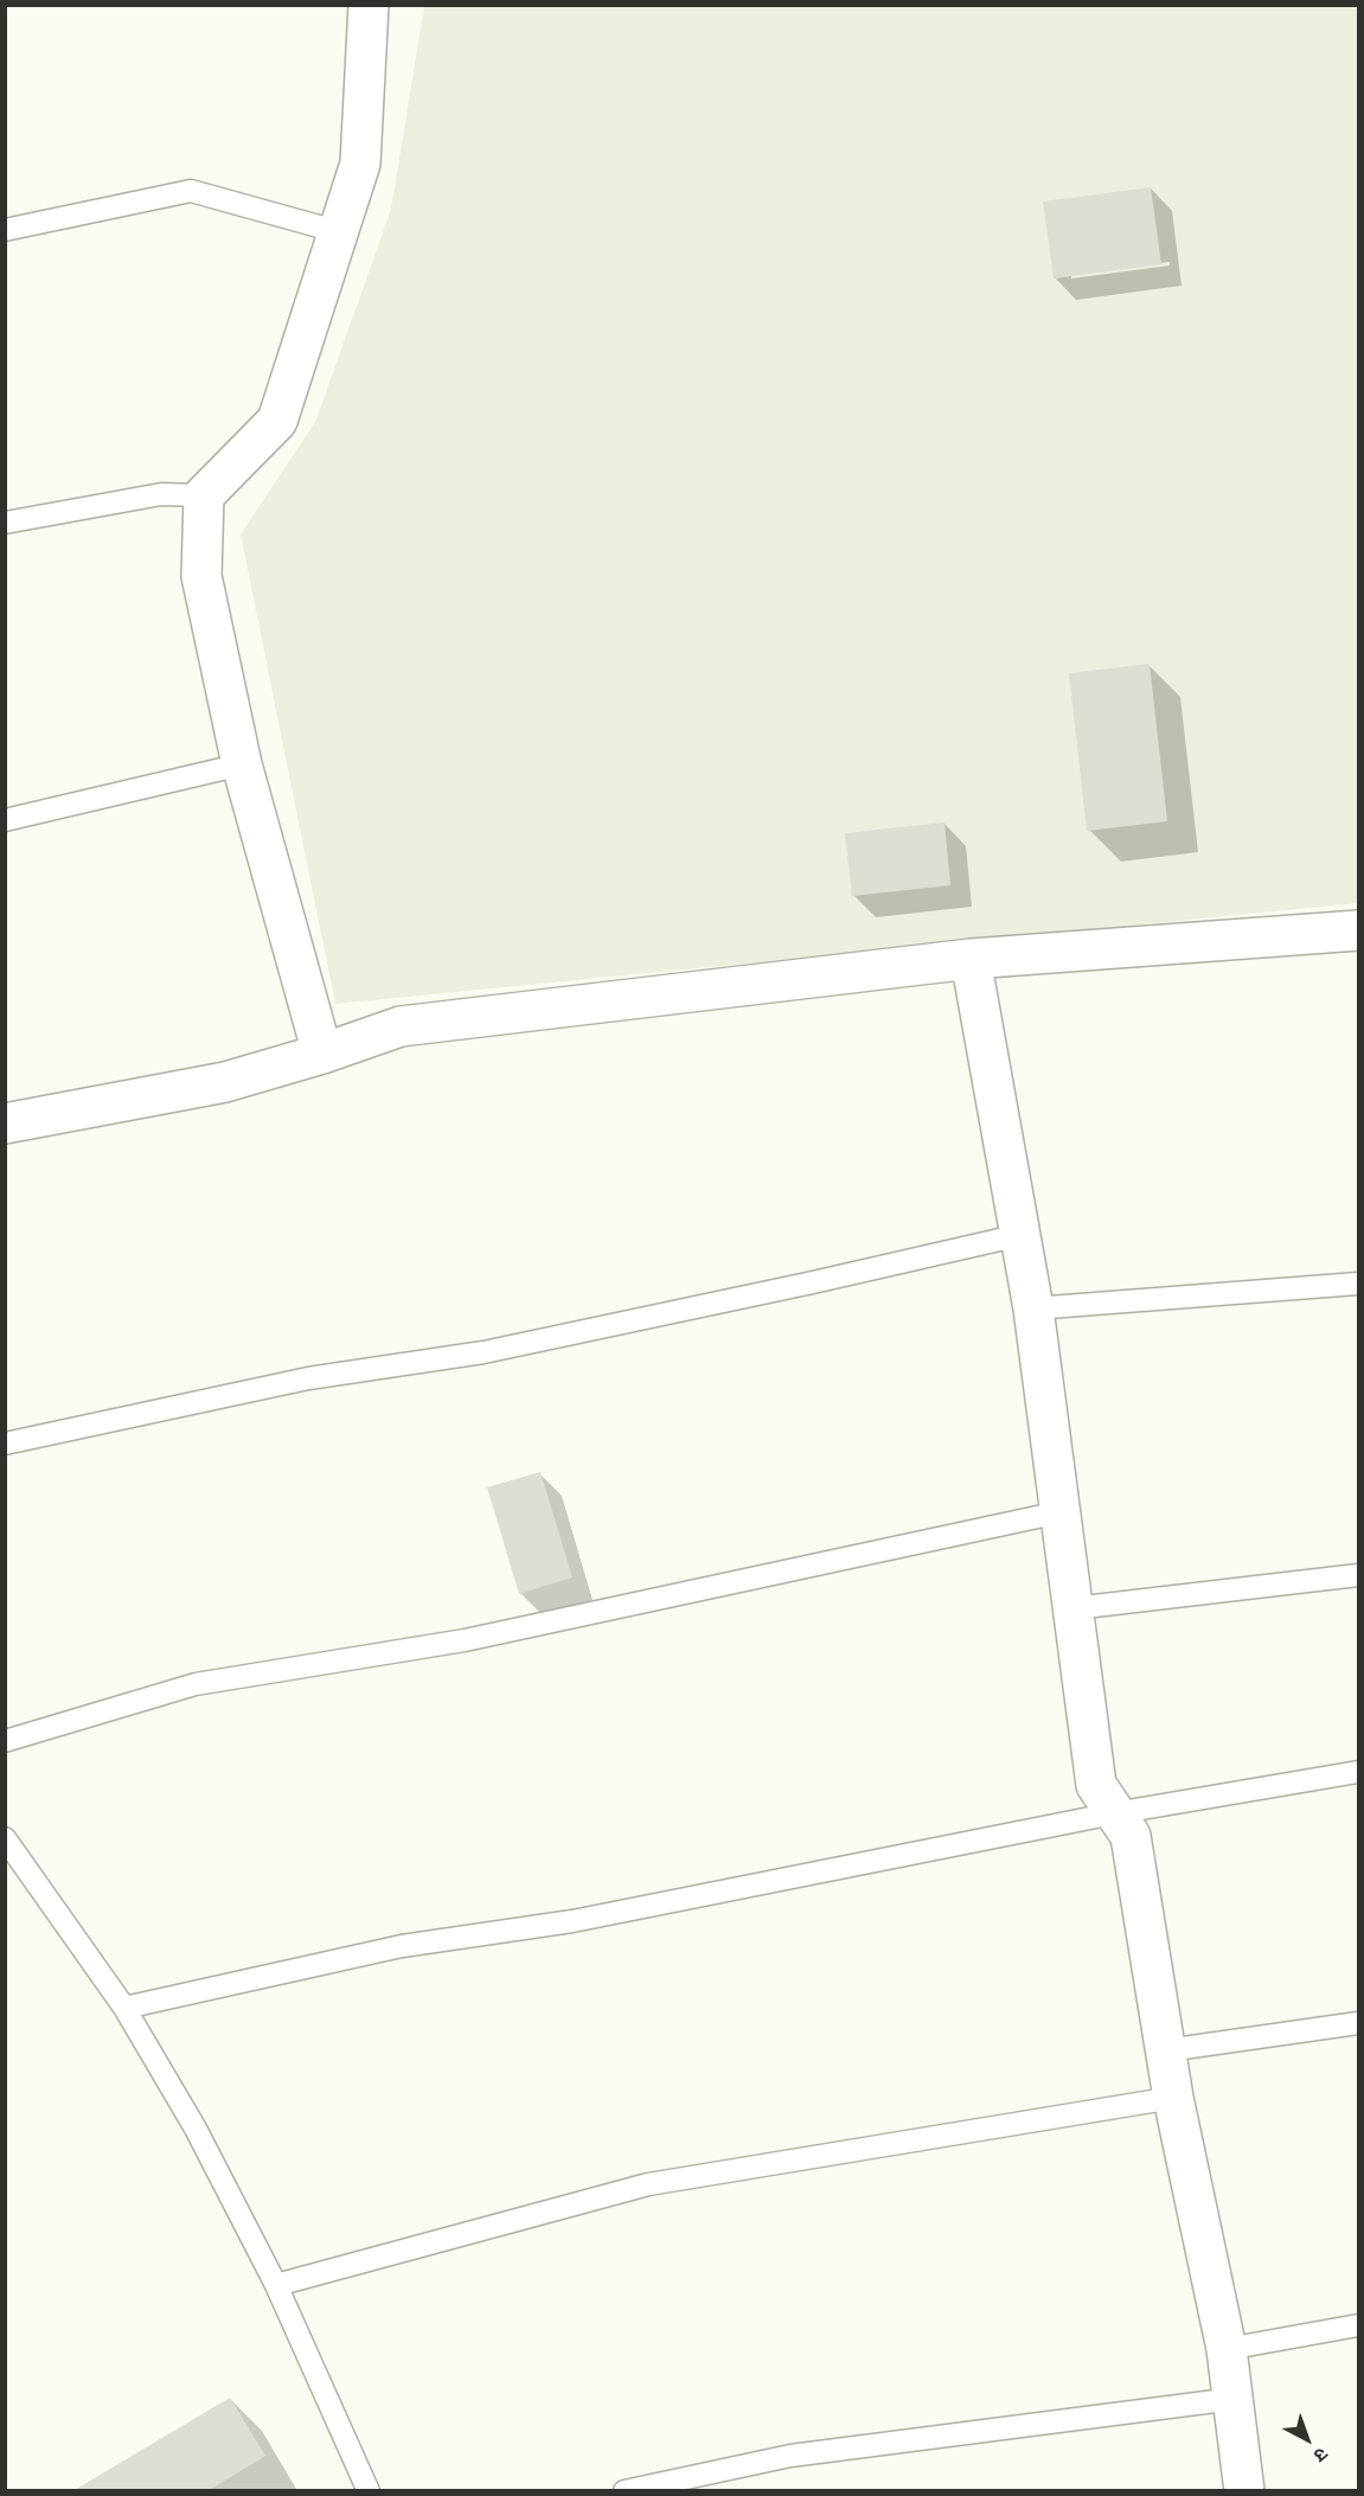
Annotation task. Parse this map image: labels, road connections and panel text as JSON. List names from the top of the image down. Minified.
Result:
{"north":"bottom right"}
